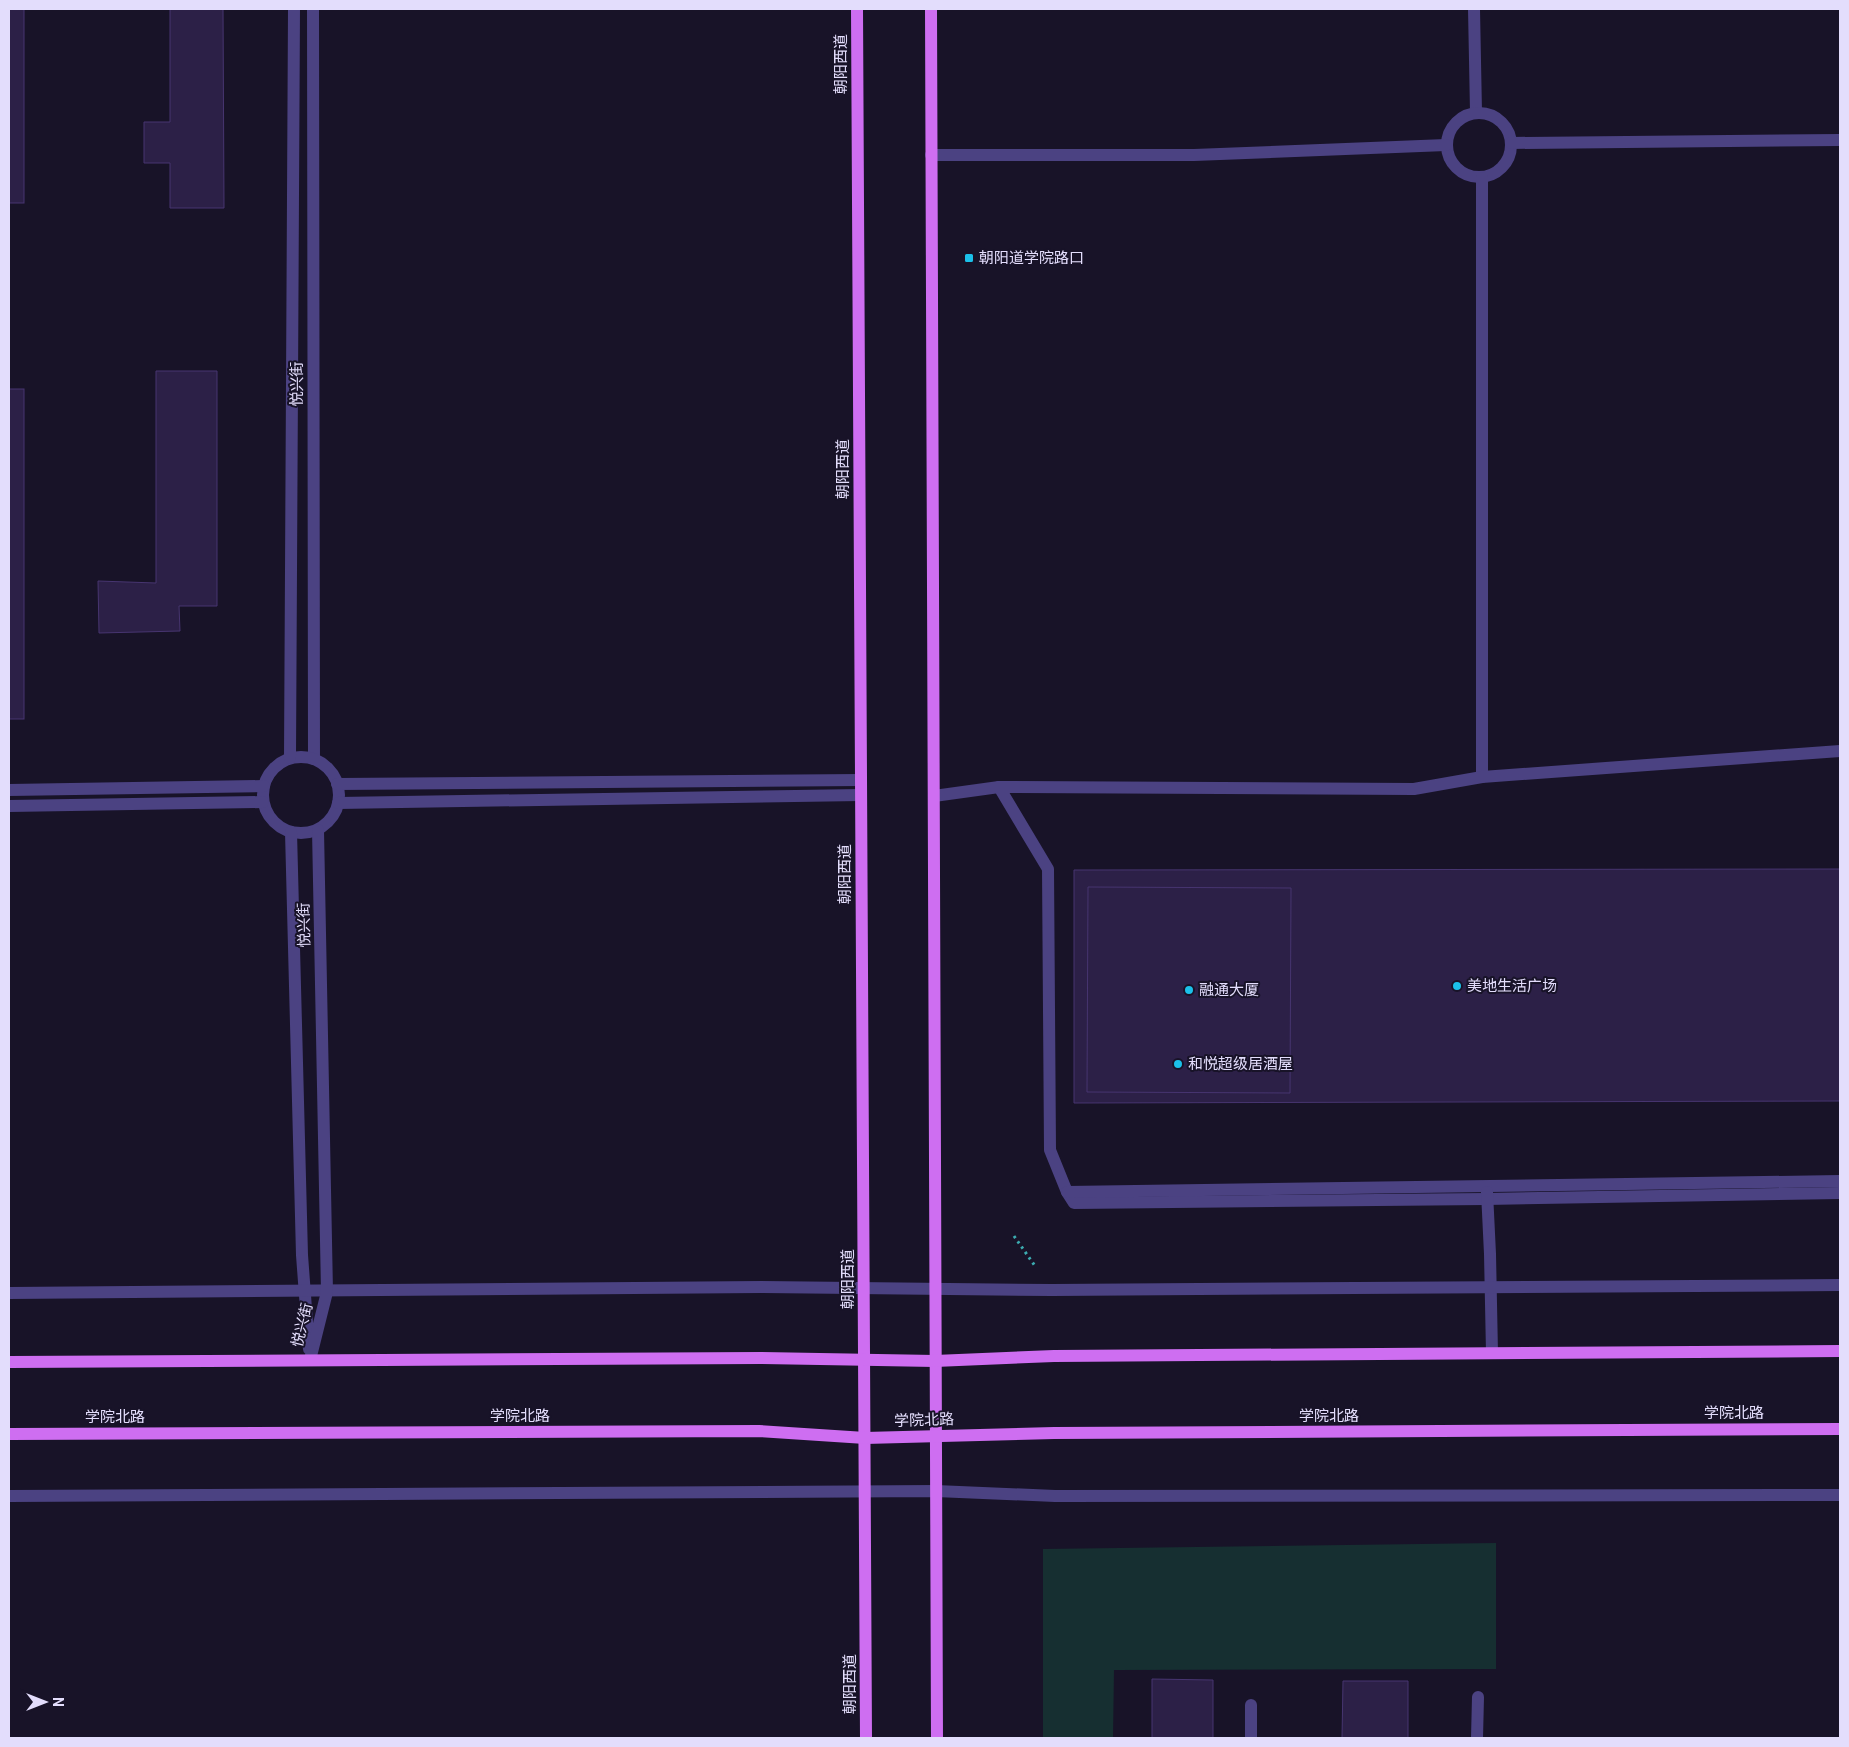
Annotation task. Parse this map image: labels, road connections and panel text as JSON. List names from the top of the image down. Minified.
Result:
{"streets":{"main road":["朝阳西道","学院北路"],"street":["悦兴街"]},"crossings":[["朝阳西道","学院北路"]],"places":{"transit":["朝阳道学院路口"],"other":["美地生活广场","融通大厦","和悦超级居酒屋"]},"north":"right"}
